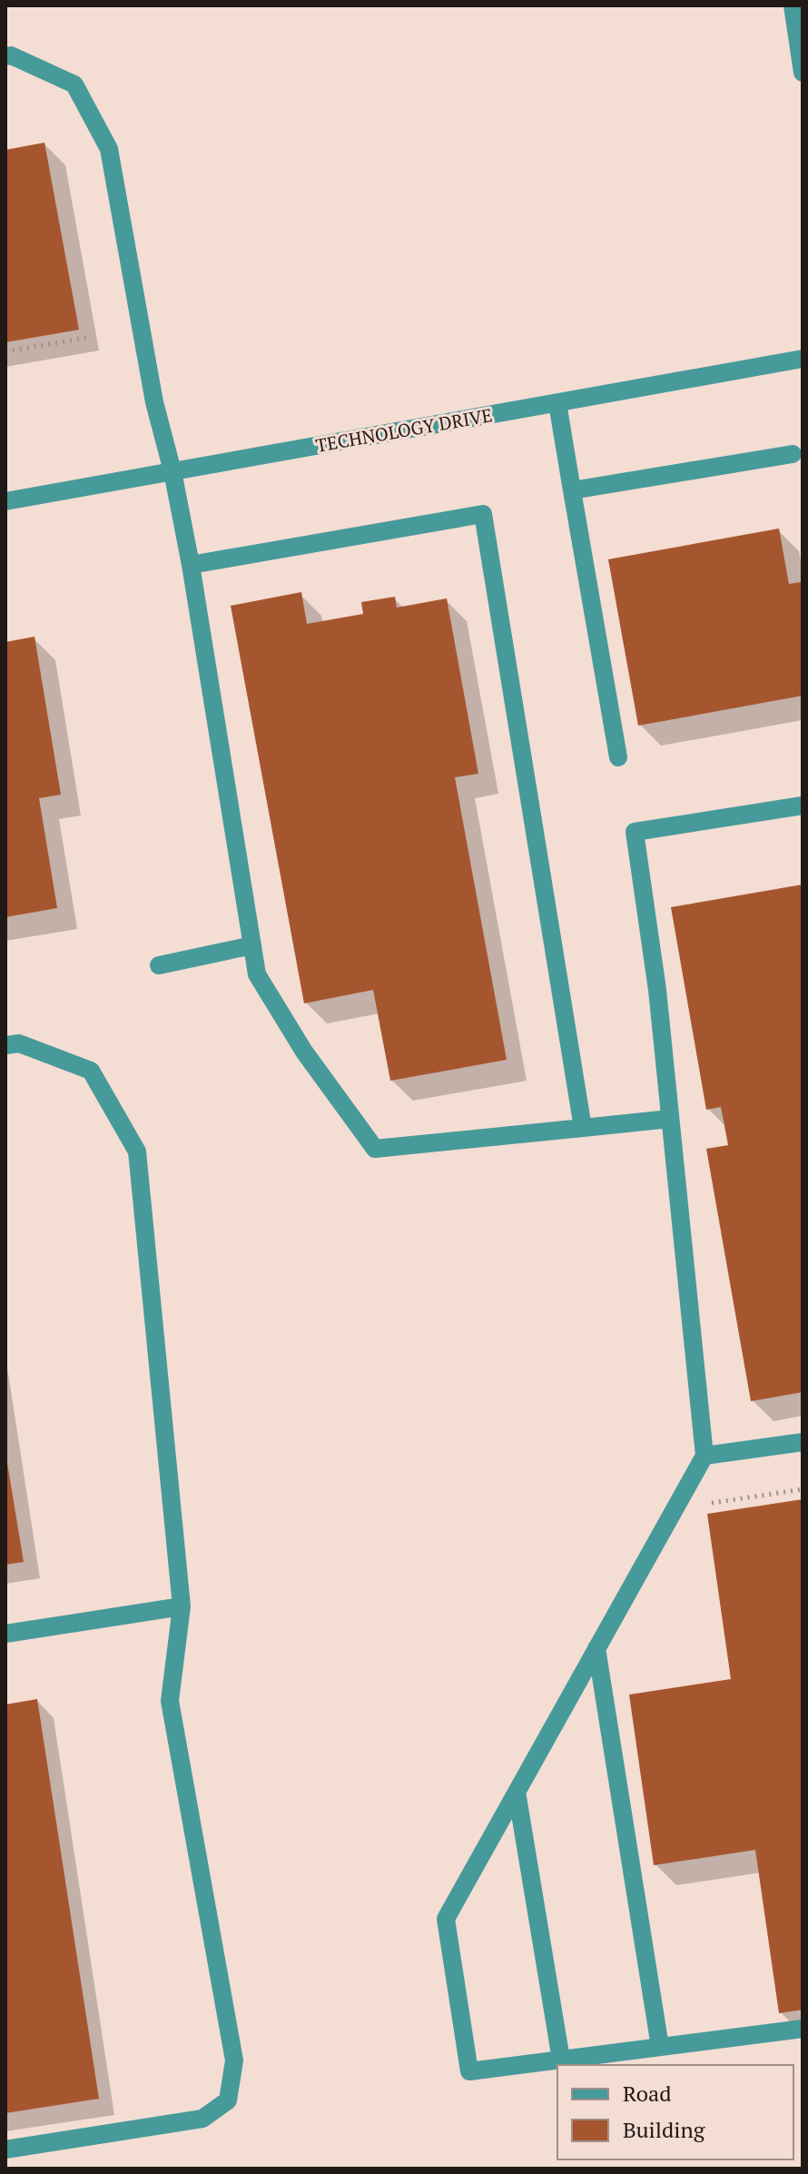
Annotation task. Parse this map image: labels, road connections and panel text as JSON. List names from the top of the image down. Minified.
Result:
{"streets":{"street":["TECHNOLOGY DRIVE"]},"legend":["Road","Building"]}
